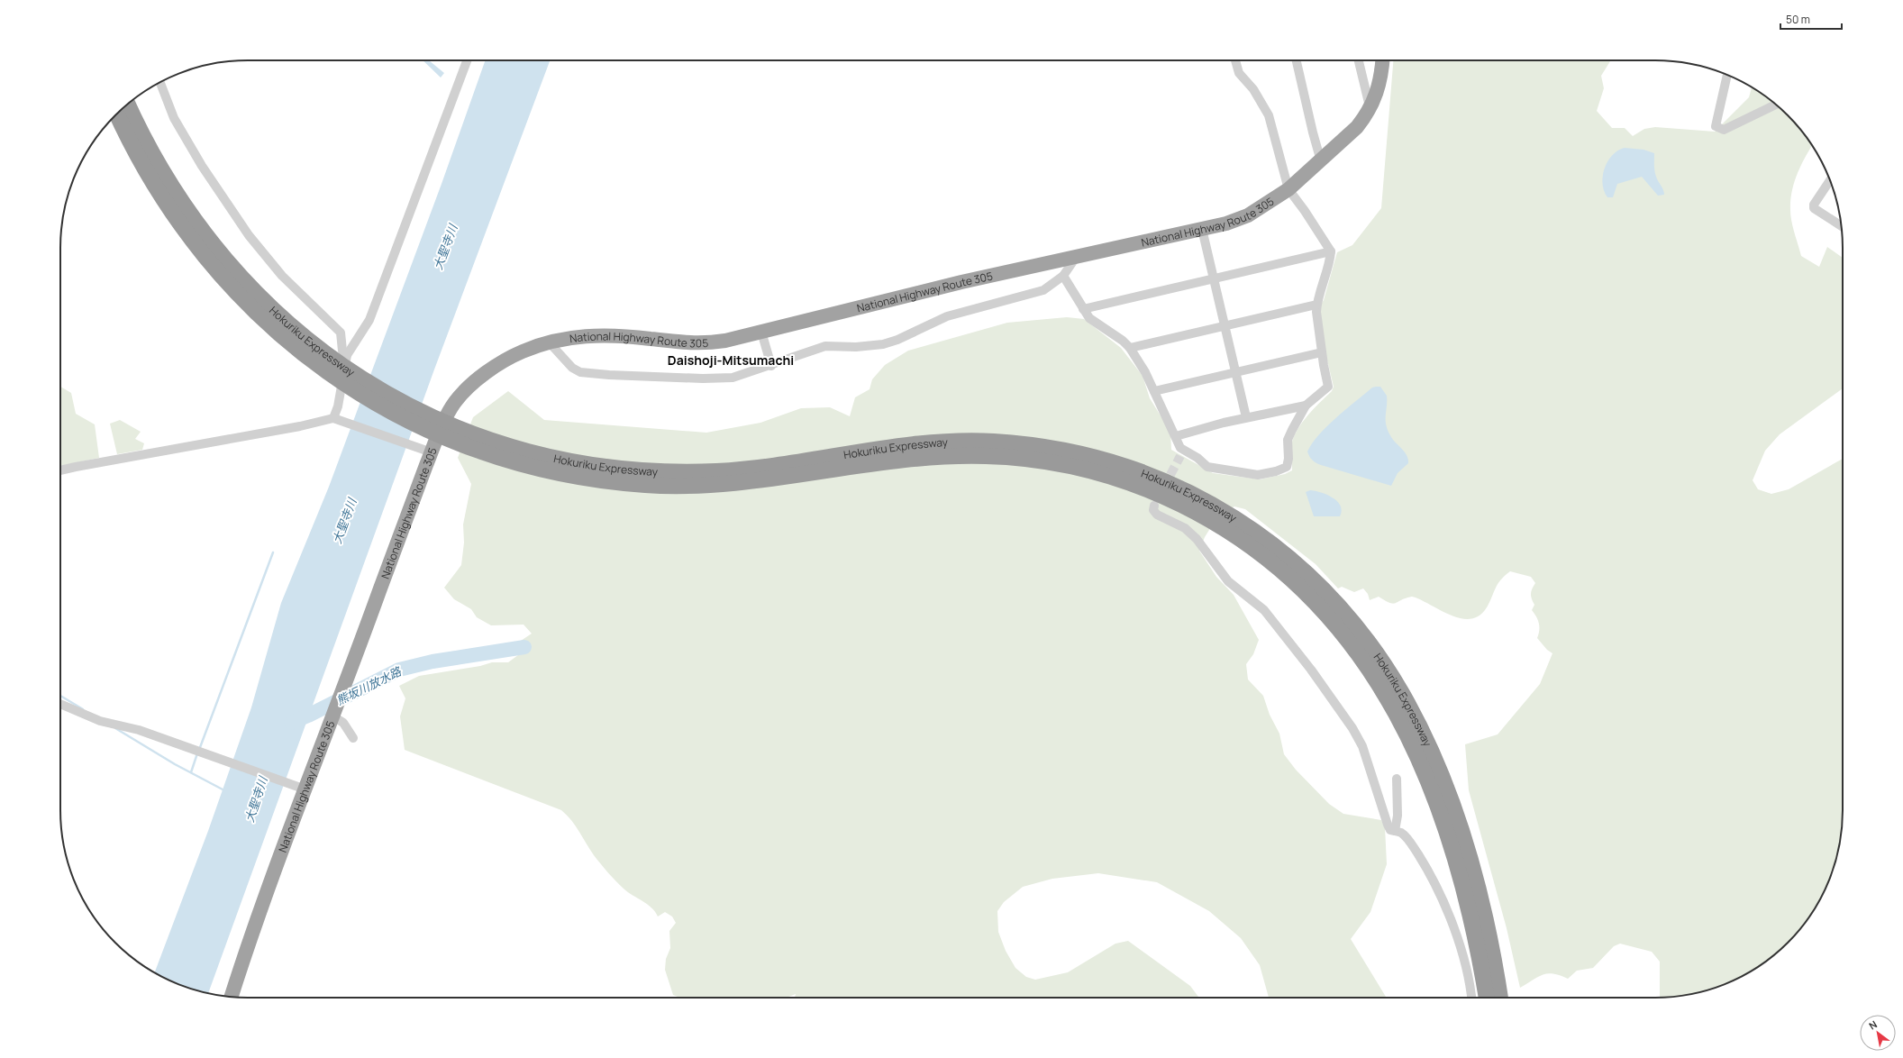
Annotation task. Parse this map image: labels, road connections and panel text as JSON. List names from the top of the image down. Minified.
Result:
{"streets":{"highway":["National Highway Route 305","Hokuriku Expressway"]},"districts":["Daishoji-Mitsumachi"],"water":["大聖寺川","熊坂川放水路"],"scale_bar":"50 m","north":"top left"}
